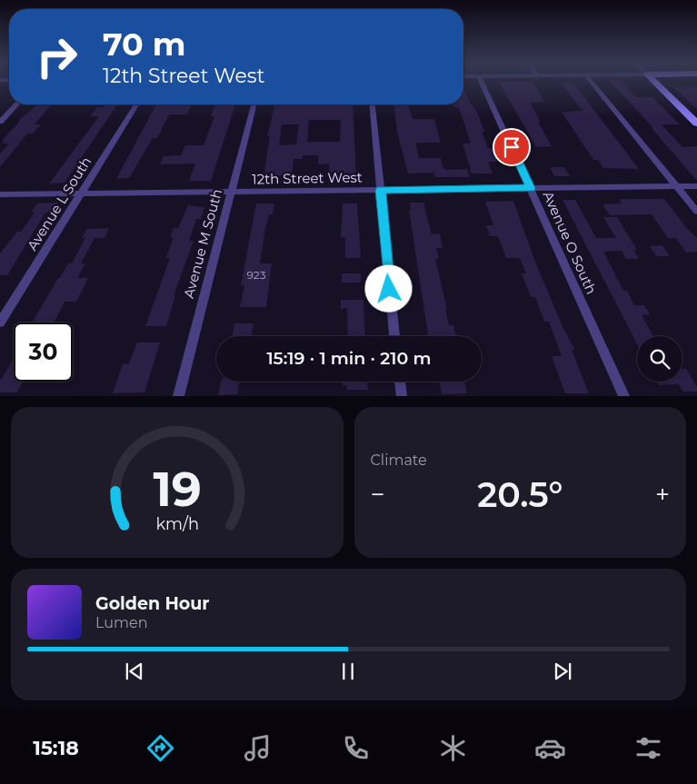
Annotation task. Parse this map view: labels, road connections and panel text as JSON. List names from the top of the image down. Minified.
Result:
{"streets":{"street":["12th Street West","Avenue L South","Avenue O South","Avenue M South"]},"crossings":[["12th Street West","Avenue L South"],["12th Street West","Avenue O South"],["12th Street West","Avenue M South"]],"house_numbers":["923"],"page":{"turn":["70 m","12th Street West"],"limit":"30","trip":"15:19 · 1 min · 210 m","tile":"Climate","heat":["−","20.5°","+"],"song":["Golden Hour","Lumen"],"tabs":"15:18","gauge":["19","km/h"]}}
